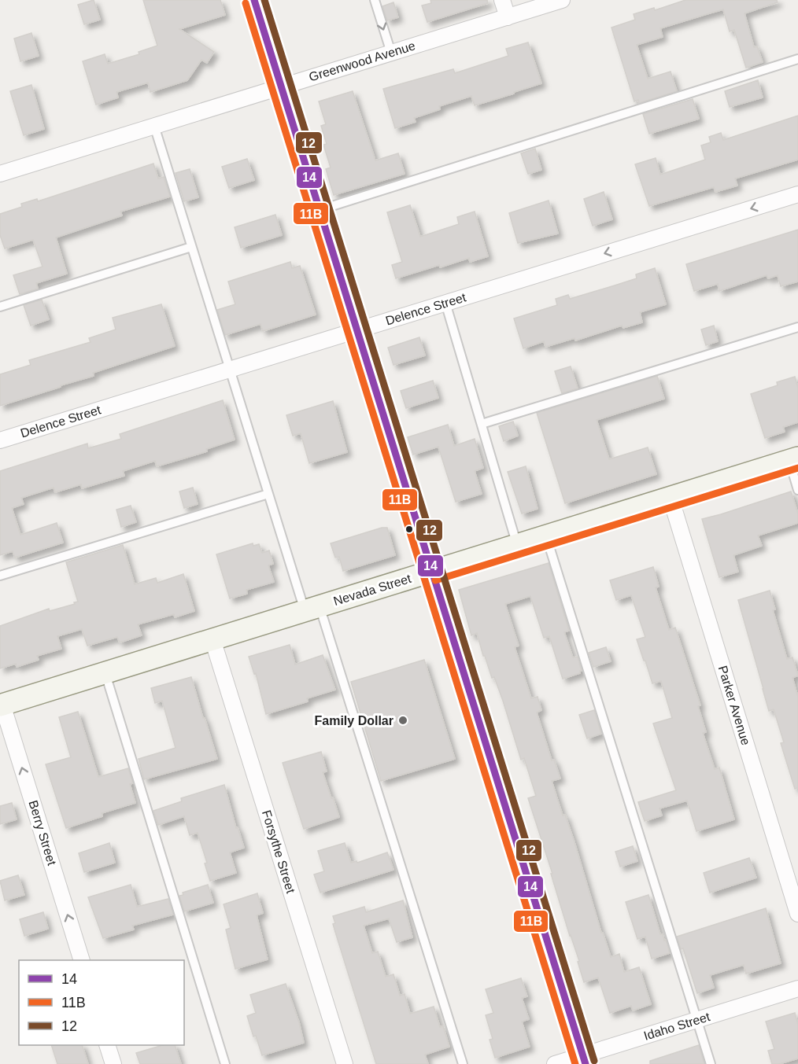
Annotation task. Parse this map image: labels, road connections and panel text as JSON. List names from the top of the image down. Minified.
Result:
{"streets":{"street":["Greenwood Avenue","Delence Street","Nevada Street","Parker Avenue","Berry Street","Forsythe Street","Idaho Street"]},"crossings":[["Nevada Street","Parker Avenue"],["Nevada Street","Berry Street"],["Nevada Street","Forsythe Street"]],"one_way":["Delence Street","Berry Street"],"places":["Family Dollar"],"lines":["transit line 14","transit line 12","transit line 11B"],"legend":["14","11B","12"]}
